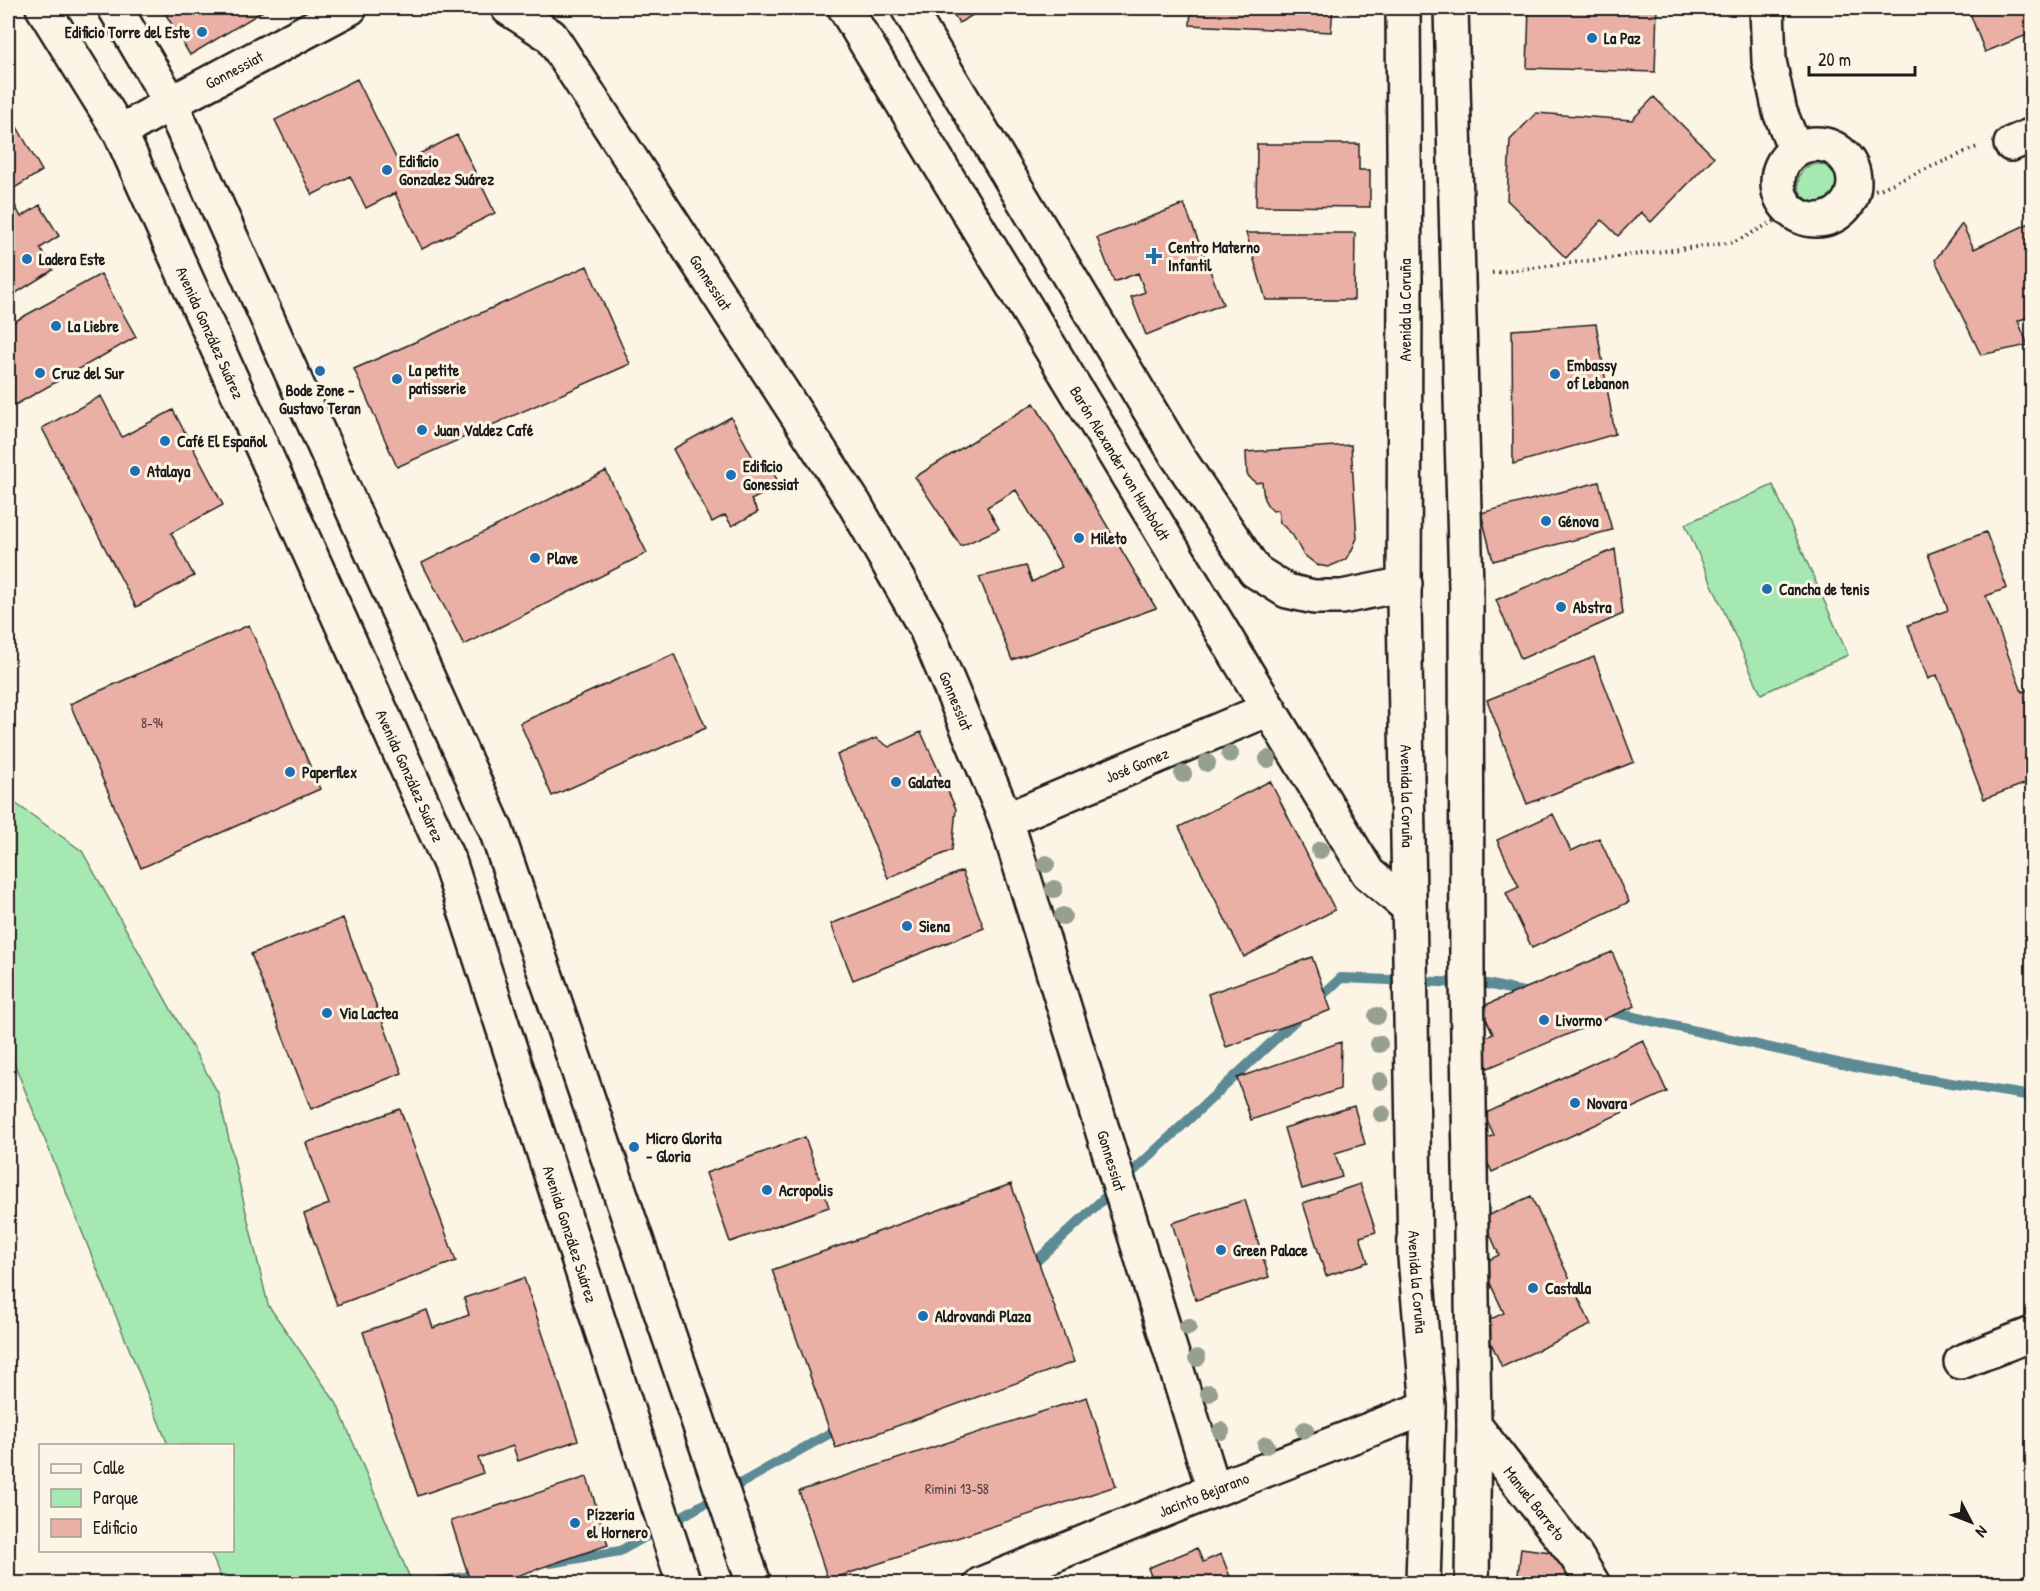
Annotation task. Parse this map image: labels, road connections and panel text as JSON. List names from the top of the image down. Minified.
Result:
{"streets":{"street":["Gonnessiat","Avenida la Coruña","Avenida González Suárez","Barón Alexander von Humboldt","José Gomez","Jacinto Bejarano","Manuel Barreto"]},"crossings":[["Gonnessiat","Avenida González Suárez"],["Gonnessiat","José Gomez"],["Gonnessiat","Jacinto Bejarano"],["Avenida la Coruña","Barón Alexander von Humboldt"],["Avenida la Coruña","Jacinto Bejarano"],["Barón Alexander von Humboldt","José Gomez"]],"places":{"other":["Edificio Torre del Este","La Paz","Edificio Gonzalez Suárez","Ladera Este","La Liebre","Bode Zone - Gustavo Teran","Cruz del Sur","Embassy of Lebanon","La petite patisserie","Juan Valdez Café","Café El Español","Atalaya","Edificio Gonessiat","Génova","Mileto","Plave","Cancha de tenis","Abstra","Paperflex","Galatea","Siena","Via Lactea","Livormo","Novara","Micro Glorita - Gloria","Acropolis","Green Palace","Castalla","Aldrovandi Plaza","Pizzeria el Hornero"],"health":["Centro Materno Infantil"]},"house_numbers":["8-94","Rimini 13-58"],"legend":["Calle","Parque","Edificio"],"scale_bar":"20 m","north":"bottom right"}
